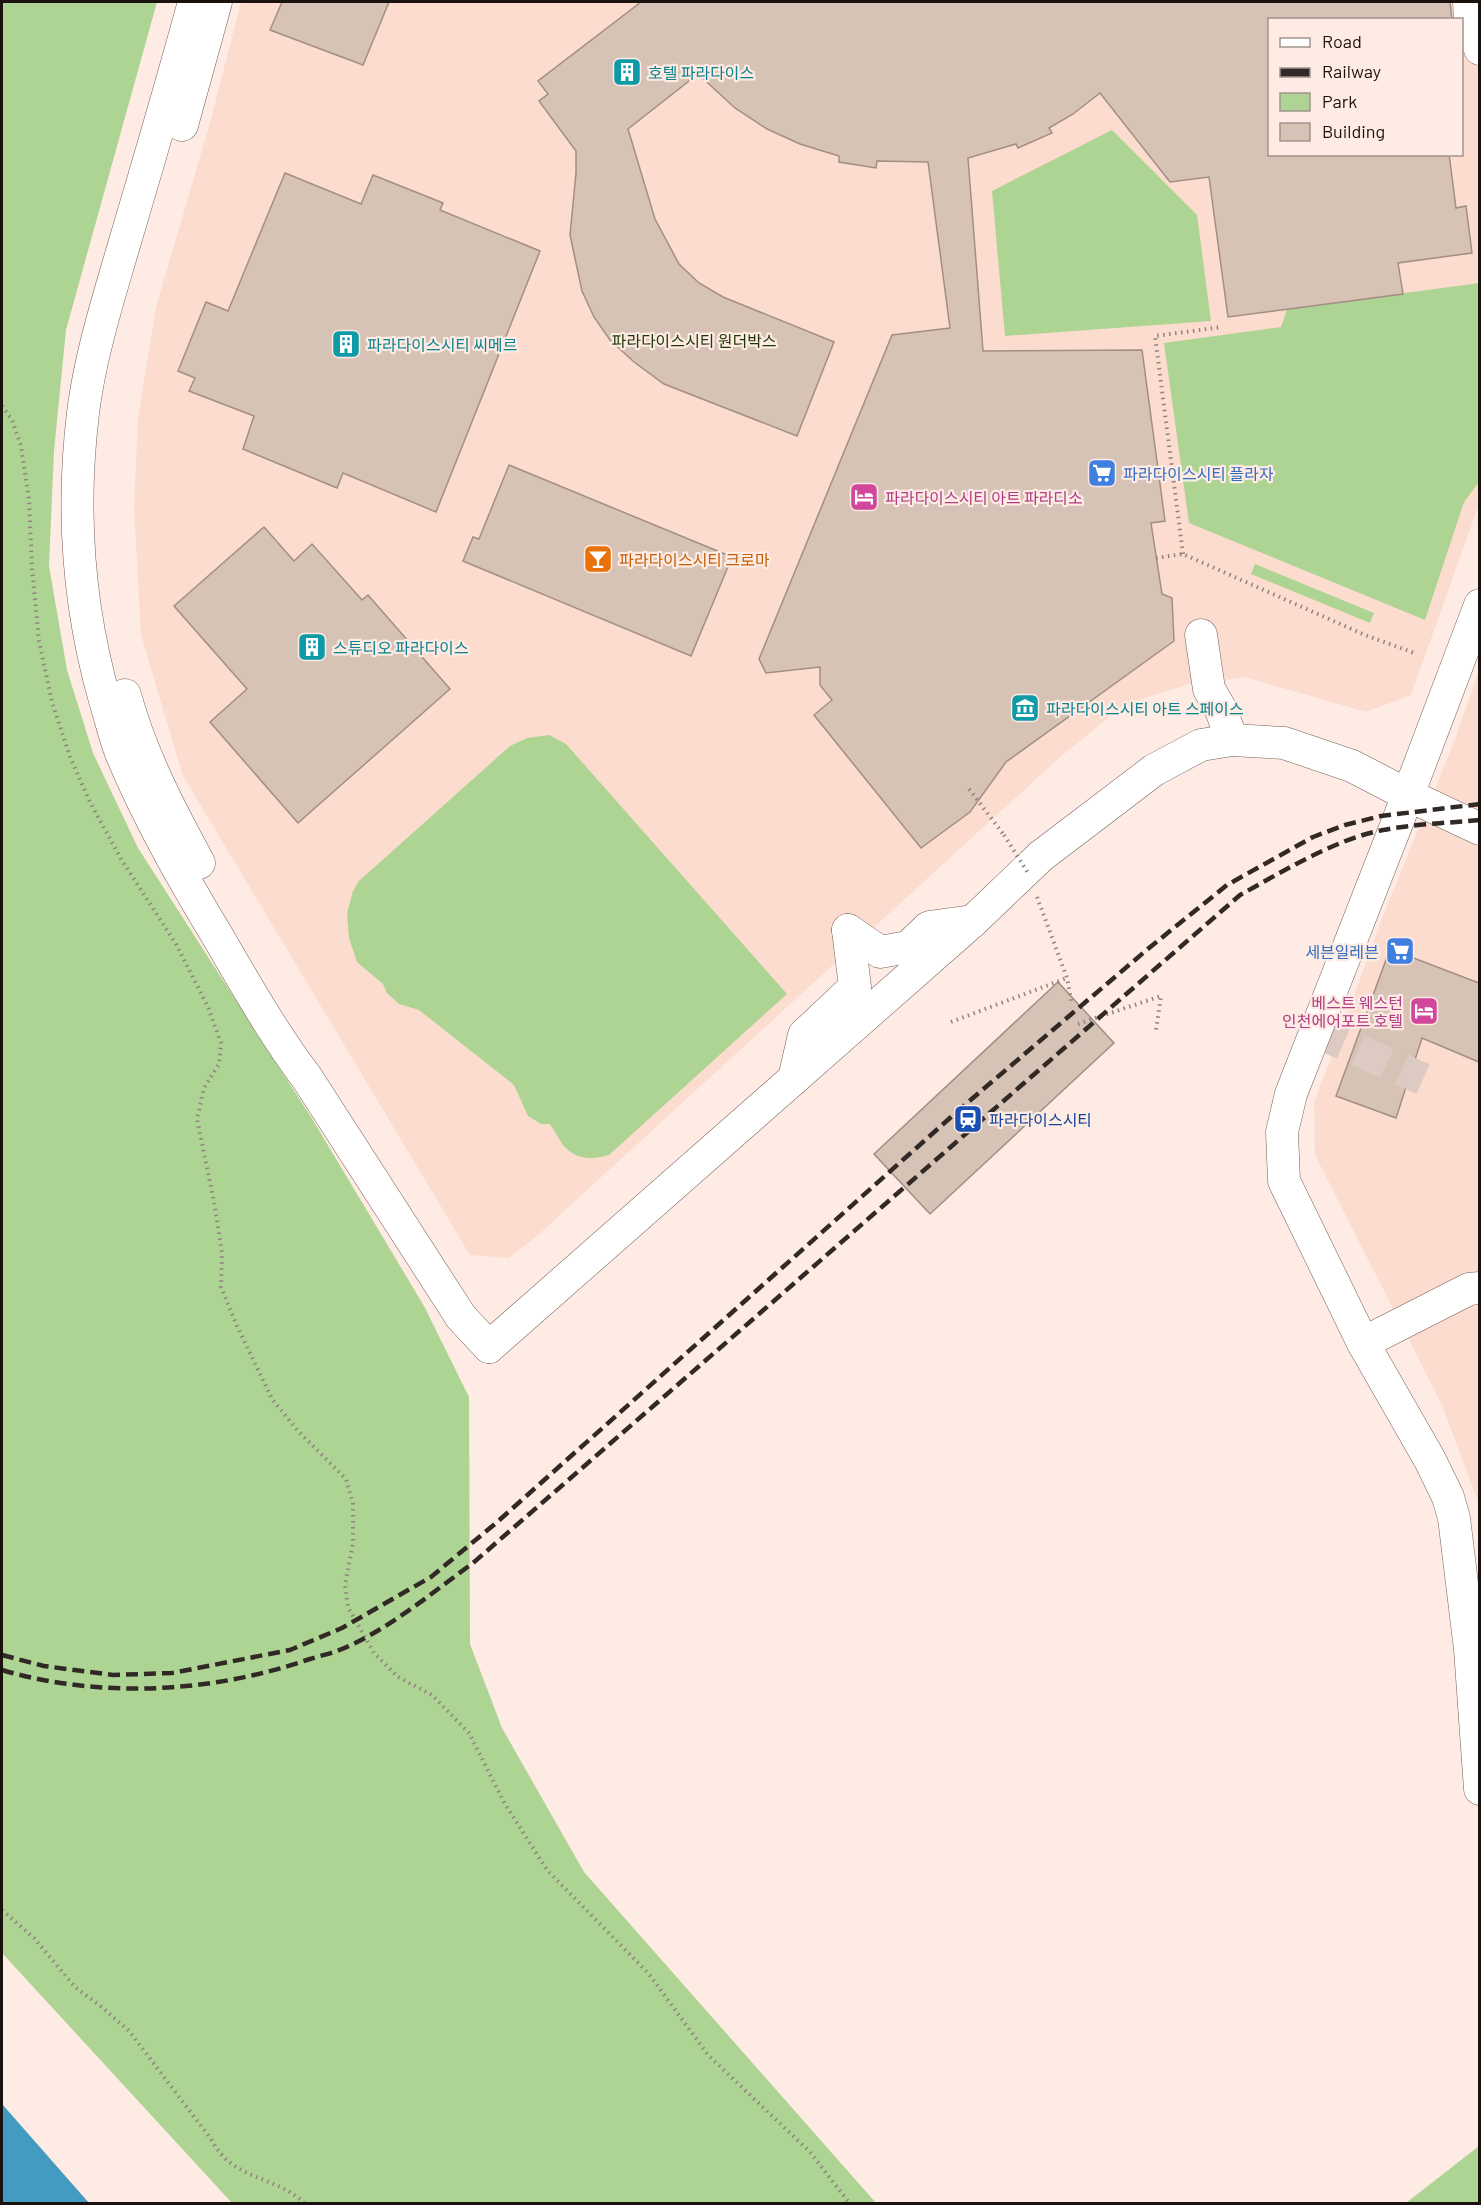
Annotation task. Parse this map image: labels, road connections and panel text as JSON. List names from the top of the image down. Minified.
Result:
{"parks":["파라다이스시티 원더박스"],"places":{"building":["호텔 파라다이스","파라다이스시티 씨메르","스튜디오 파라다이스"],"supermarket":["파라다이스시티 플라자","세븐일레븐"],"hotel":["파라다이스시티 아트 파라디소","베스트 웨스턴 인천에어포트 호텔"],"bar":["파라다이스시티 크로마"],"museum":["파라다이스시티 아트 스페이스"],"station":["파라다이스시티"]},"legend":["Road","Railway","Park","Building"]}
